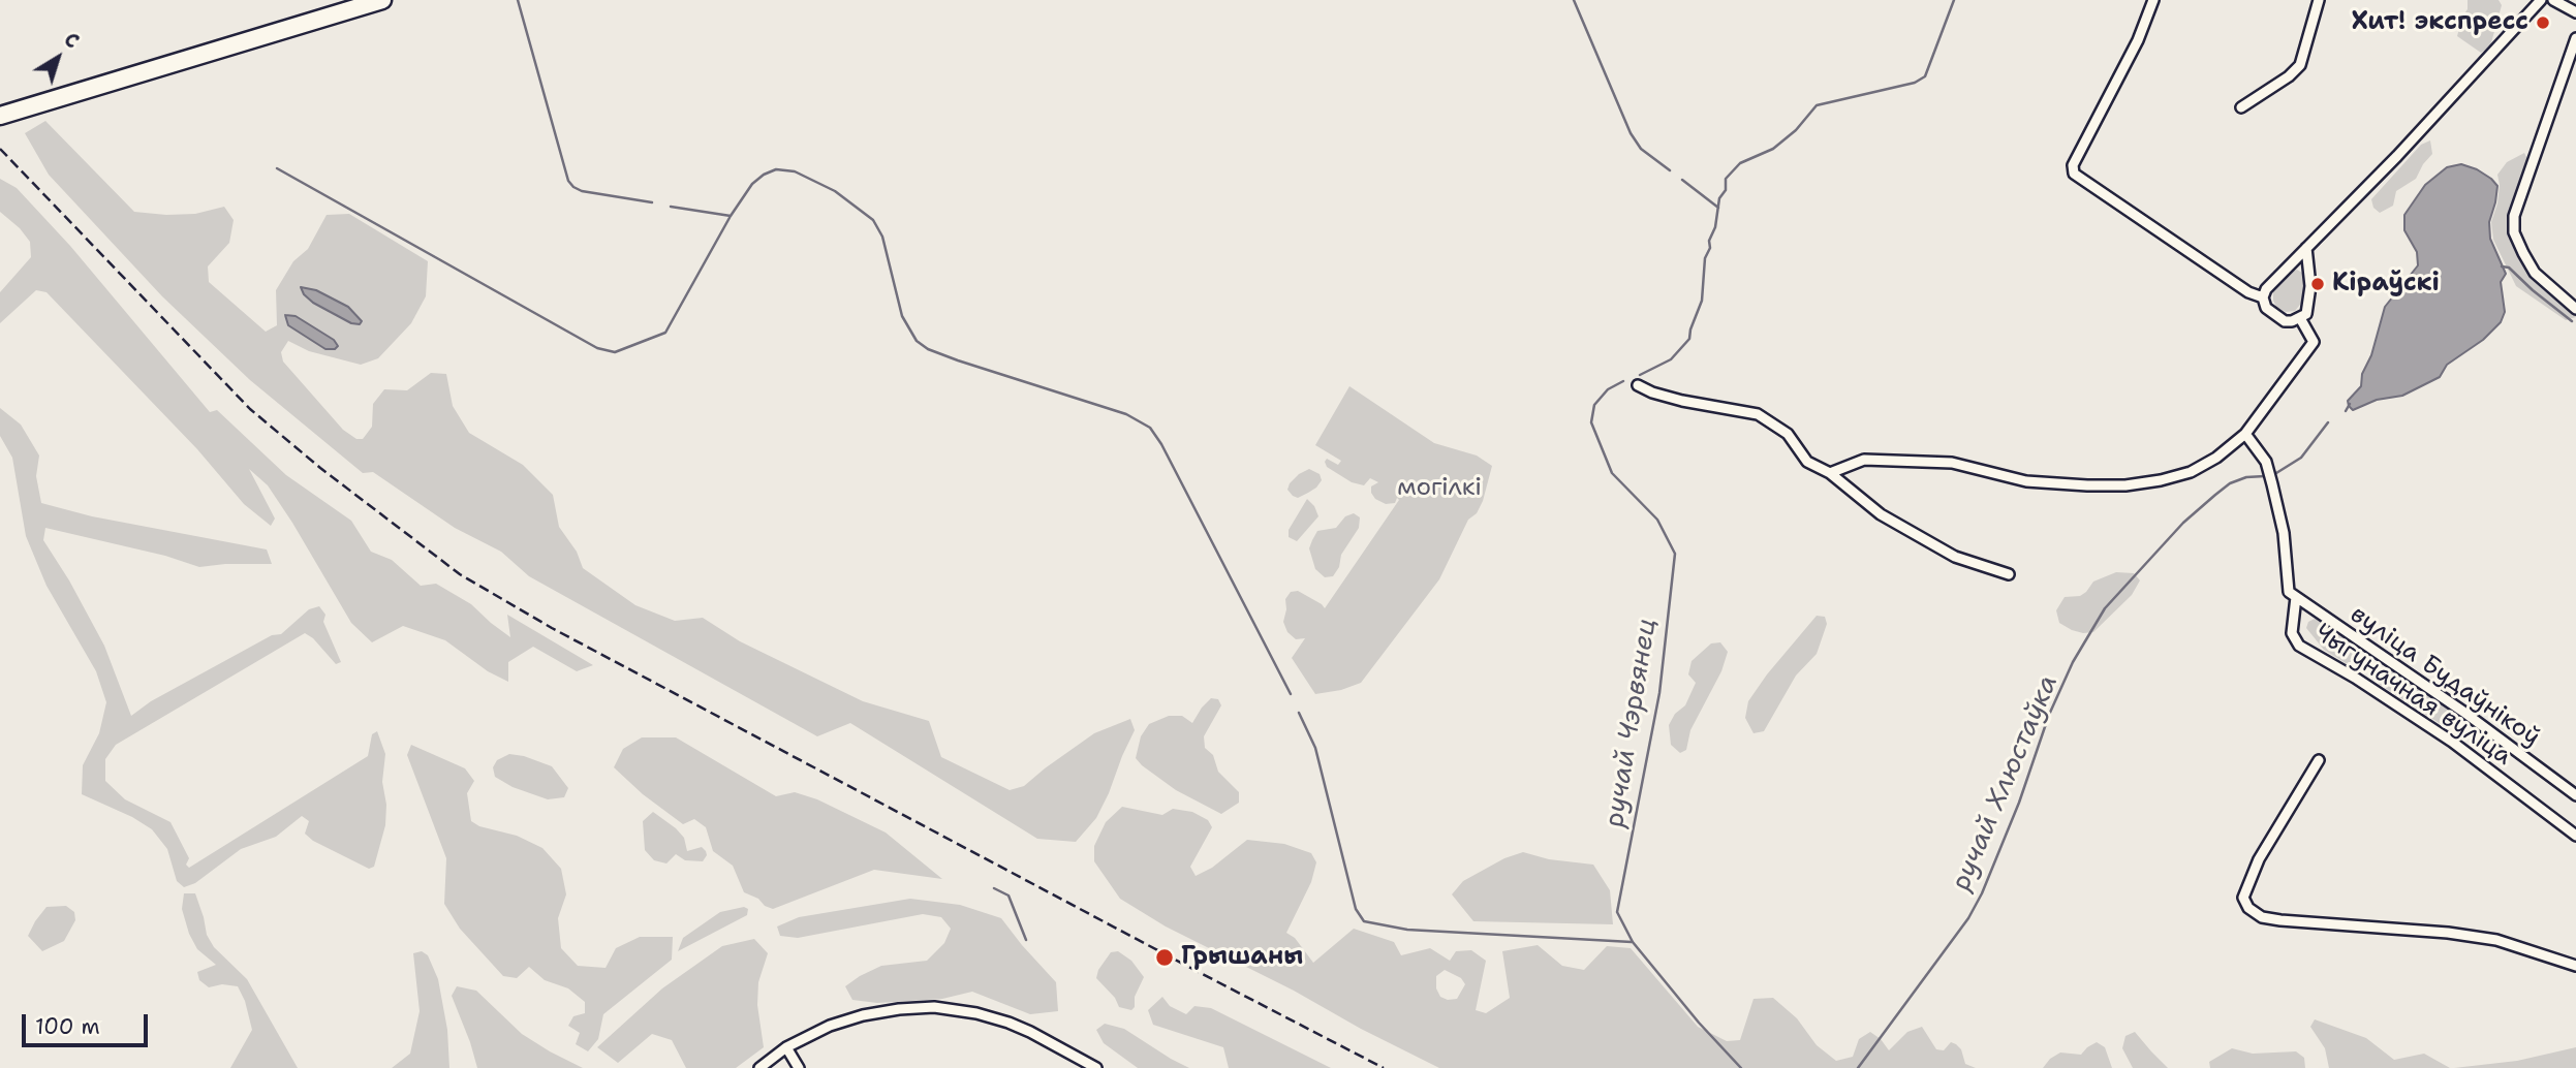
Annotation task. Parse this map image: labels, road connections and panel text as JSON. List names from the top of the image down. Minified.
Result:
{"streets":{"street":["вуліца Будаўнікоў","Чыгуначная вуліца"]},"crossings":[["вуліца Будаўнікоў","Чыгуначная вуліца"]],"water":["ручай Чэрвянец","ручай Хлюстаўка"],"parks":["могілкі"],"places":["Хит! экспресс","Кіраўскі","Грышаны"],"scale_bar":"100 m","north":"top right"}
